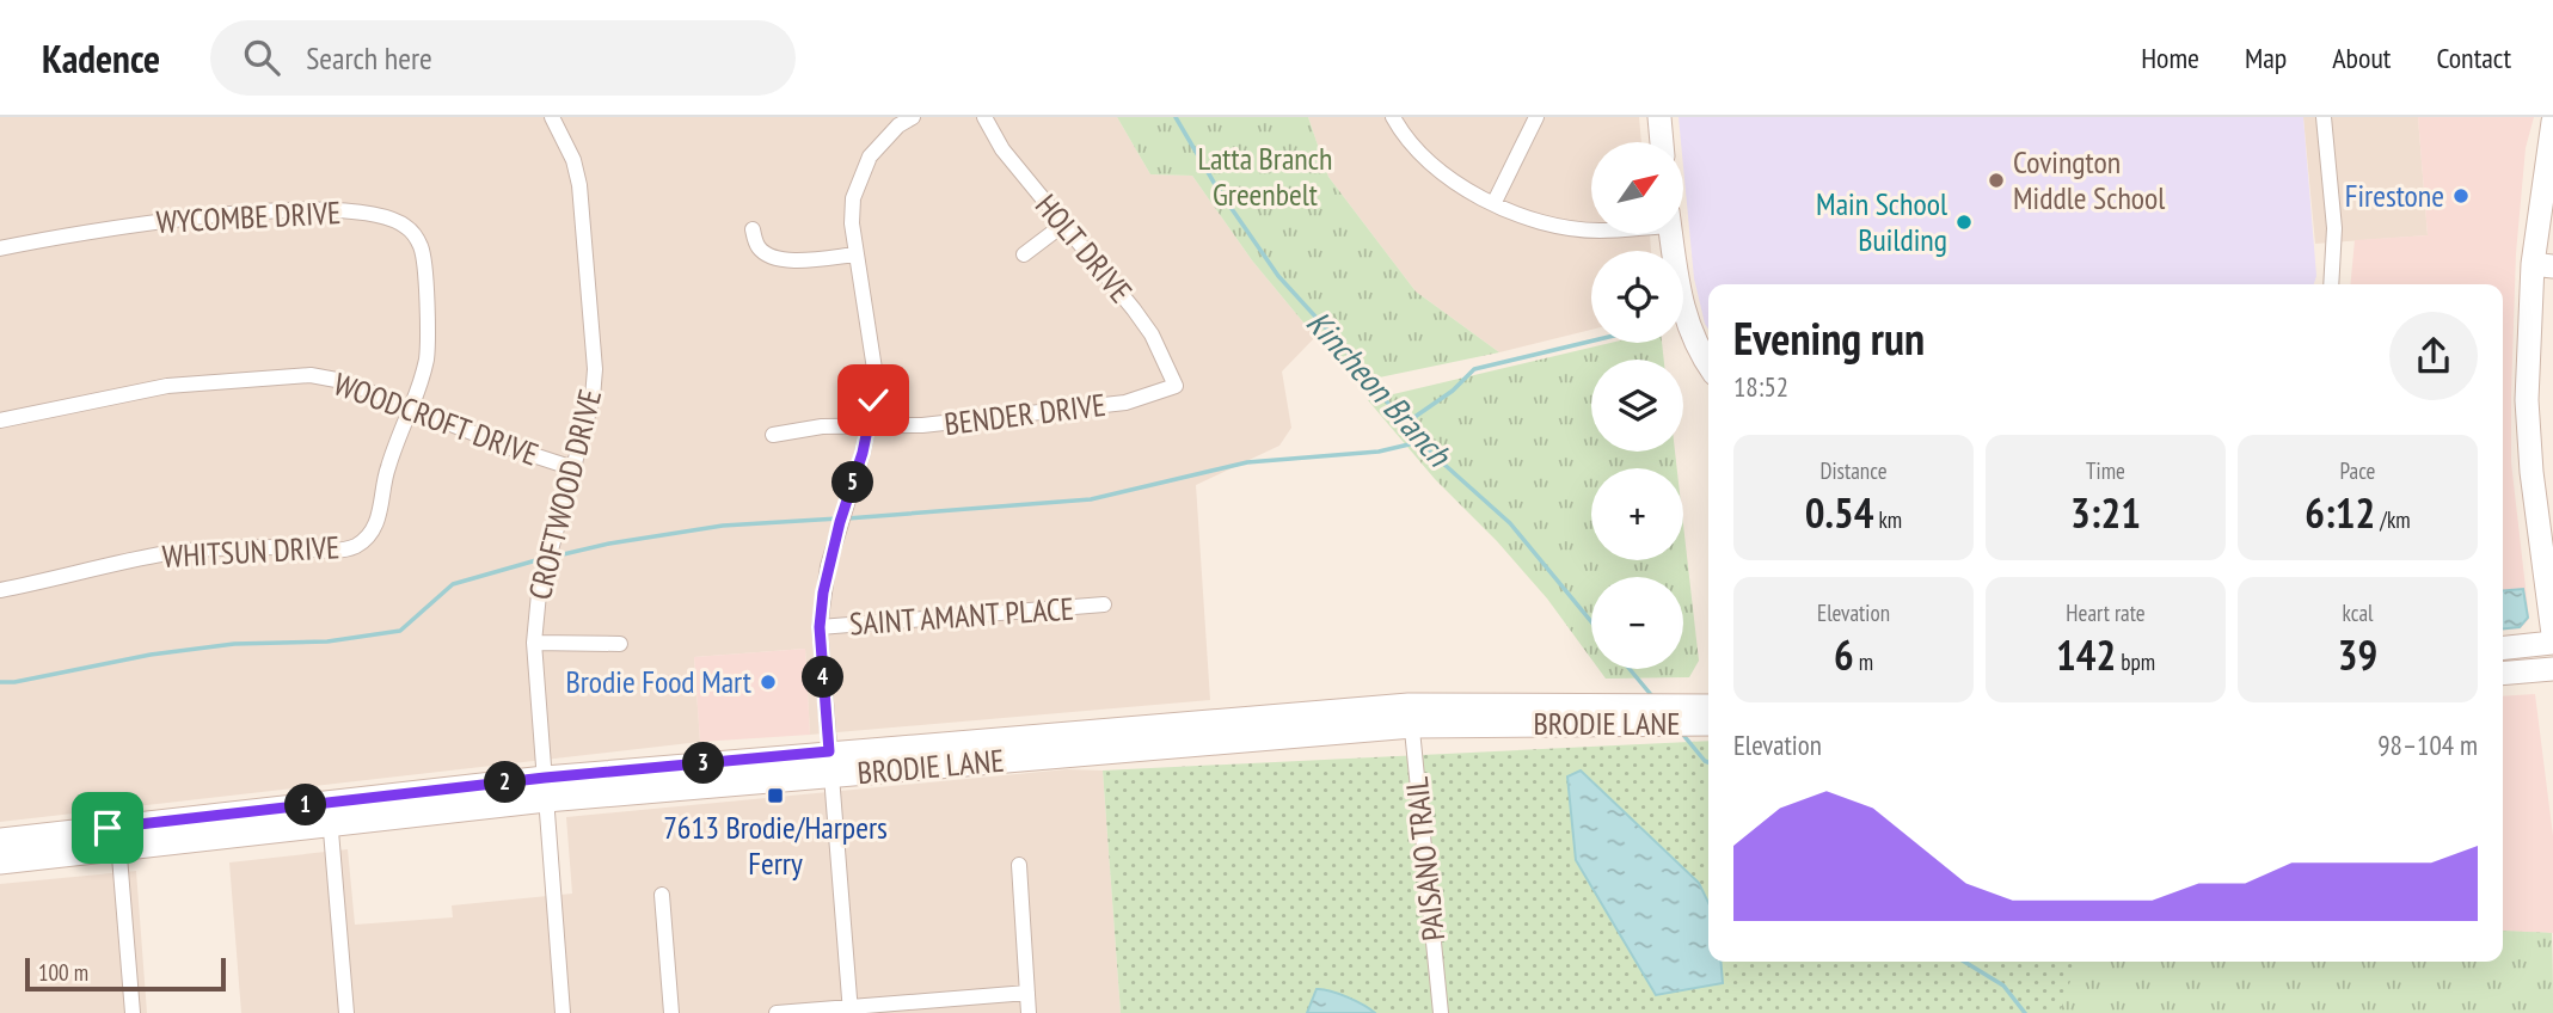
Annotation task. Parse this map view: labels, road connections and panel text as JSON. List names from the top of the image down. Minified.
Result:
{"streets":{"main road":["BRODIE LANE"],"street":["WYCOMBE DRIVE","HOLT DRIVE","BENDER DRIVE","WOODCROFT DRIVE","CROFTWOOD DRIVE","WHITSUN DRIVE","SAINT AMANT PLACE","PAISANO TRAIL"]},"crossings":[["WYCOMBE DRIVE","WOODCROFT DRIVE"],["WYCOMBE DRIVE","WHITSUN DRIVE"],["HOLT DRIVE","BENDER DRIVE"],["WOODCROFT DRIVE","CROFTWOOD DRIVE"],["WOODCROFT DRIVE","WHITSUN DRIVE"],["CROFTWOOD DRIVE","BRODIE LANE"],["BRODIE LANE","PAISANO TRAIL"]],"water":["Kincheon Branch"],"parks":["Latta Branch Greenbelt"],"places":{"other":["Covington Middle School","Firestone","Main School Building","Brodie Food Mart"],"transit":["7613 Brodie/Harpers Ferry"]},"scale_bar":"100 m","north":"top right","page":{"header":"Kadence","search":"Search here","nav":["Home","Map","About","Contact"],"map_buttons":["+","−"],"heading":["Evening run","18:52"],"stats":[["Distance","0.54 km"],["Time","3:21"],["Pace","6:12 /km"],["Elevation","6 m"],["Heart rate","142 bpm"],["kcal","39"]],"pins":["5","4","3","2","1"],"chart":["Elevation","98–104 m"],"scale":"100 m"}}
